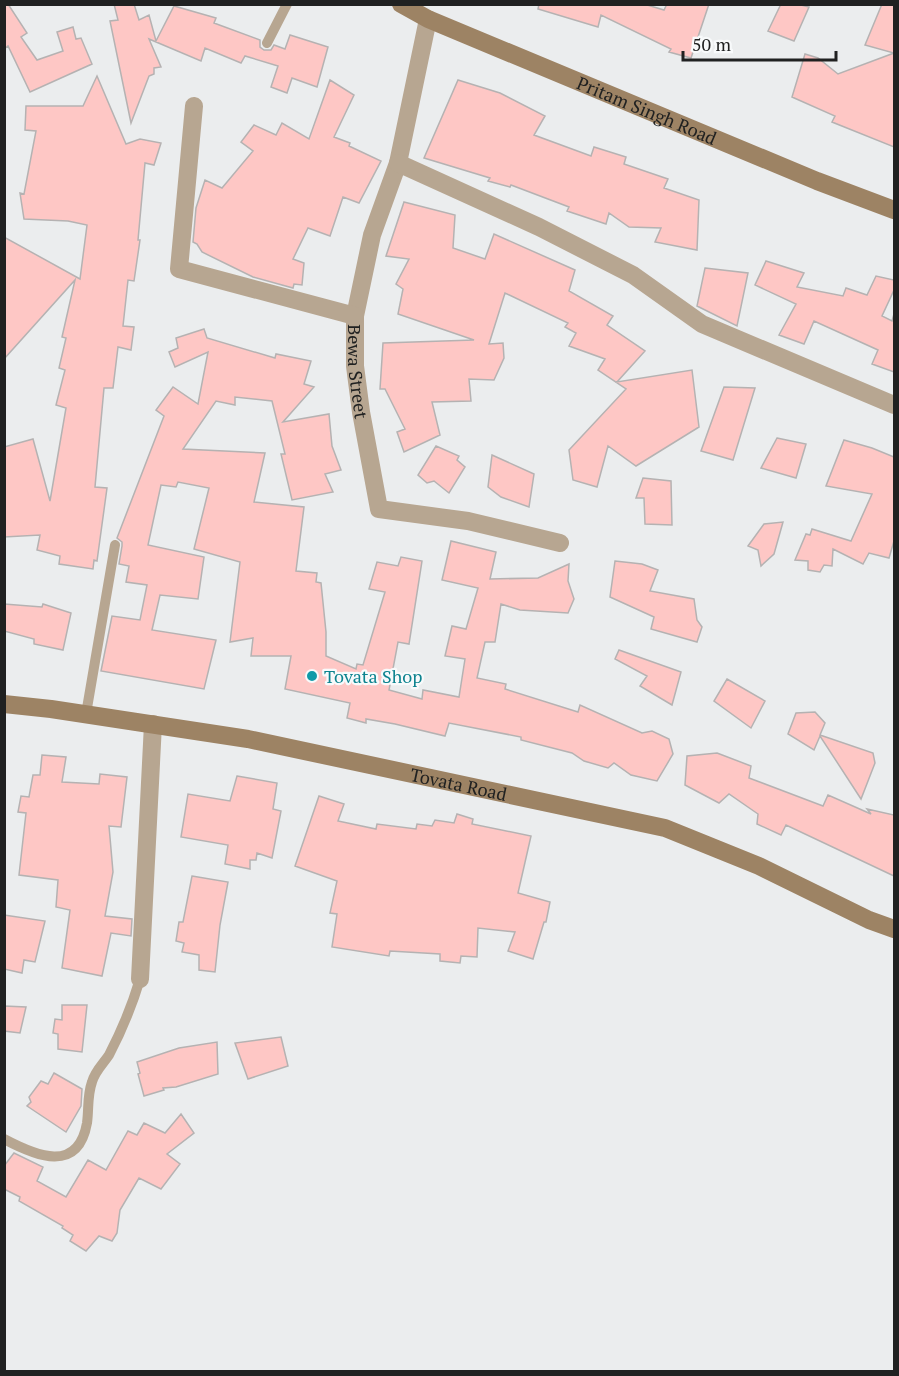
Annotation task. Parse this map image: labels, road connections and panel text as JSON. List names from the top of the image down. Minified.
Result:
{"streets":{"street":["Pritam Singh Road","Bewa Street","Tovata Road"]},"crossings":[["Pritam Singh Road","Bewa Street"]],"places":["Tovata Shop"],"scale_bar":"50 m"}
